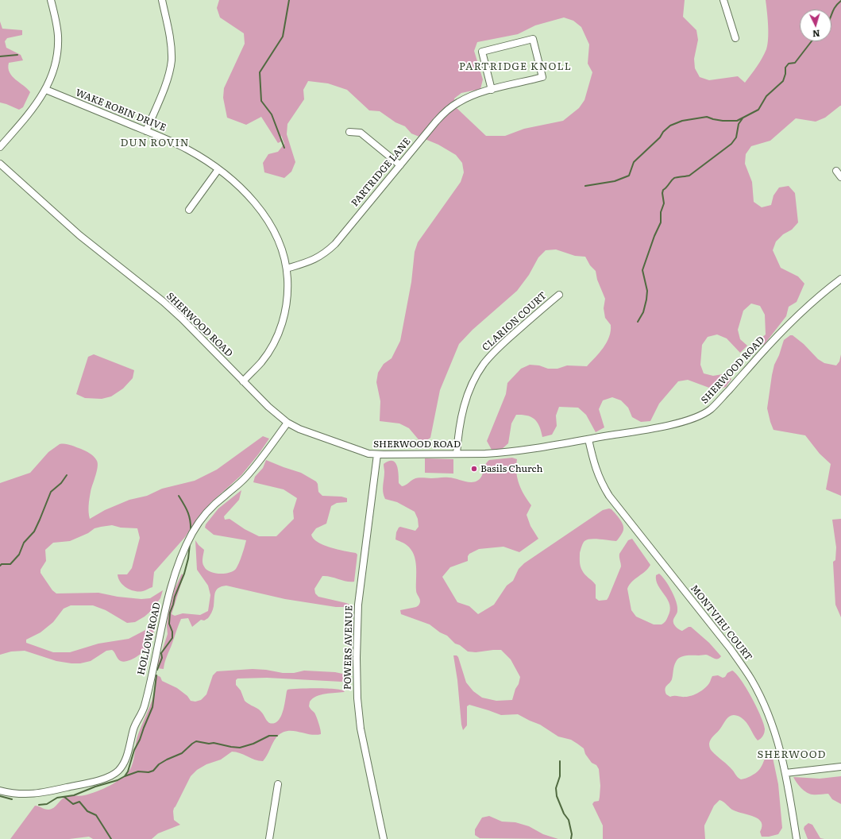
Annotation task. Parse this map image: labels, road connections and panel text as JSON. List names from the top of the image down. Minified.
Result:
{"streets":{"street":["WAKE ROBIN DRIVE","PARTRIDGE LANE","CLARION COURT","SHERWOOD ROAD","MONTVIEU COURT","HOLLOW ROAD","POWERS AVENUE"]},"crossings":[["WAKE ROBIN DRIVE","PARTRIDGE LANE"],["WAKE ROBIN DRIVE","SHERWOOD ROAD"],["CLARION COURT","SHERWOOD ROAD"],["SHERWOOD ROAD","MONTVIEU COURT"],["SHERWOOD ROAD","HOLLOW ROAD"],["SHERWOOD ROAD","POWERS AVENUE"]],"districts":["PARTRIDGE KNOLL","DUN ROVIN","SHERWOOD"],"places":["Basils Church"],"north":"bottom"}
